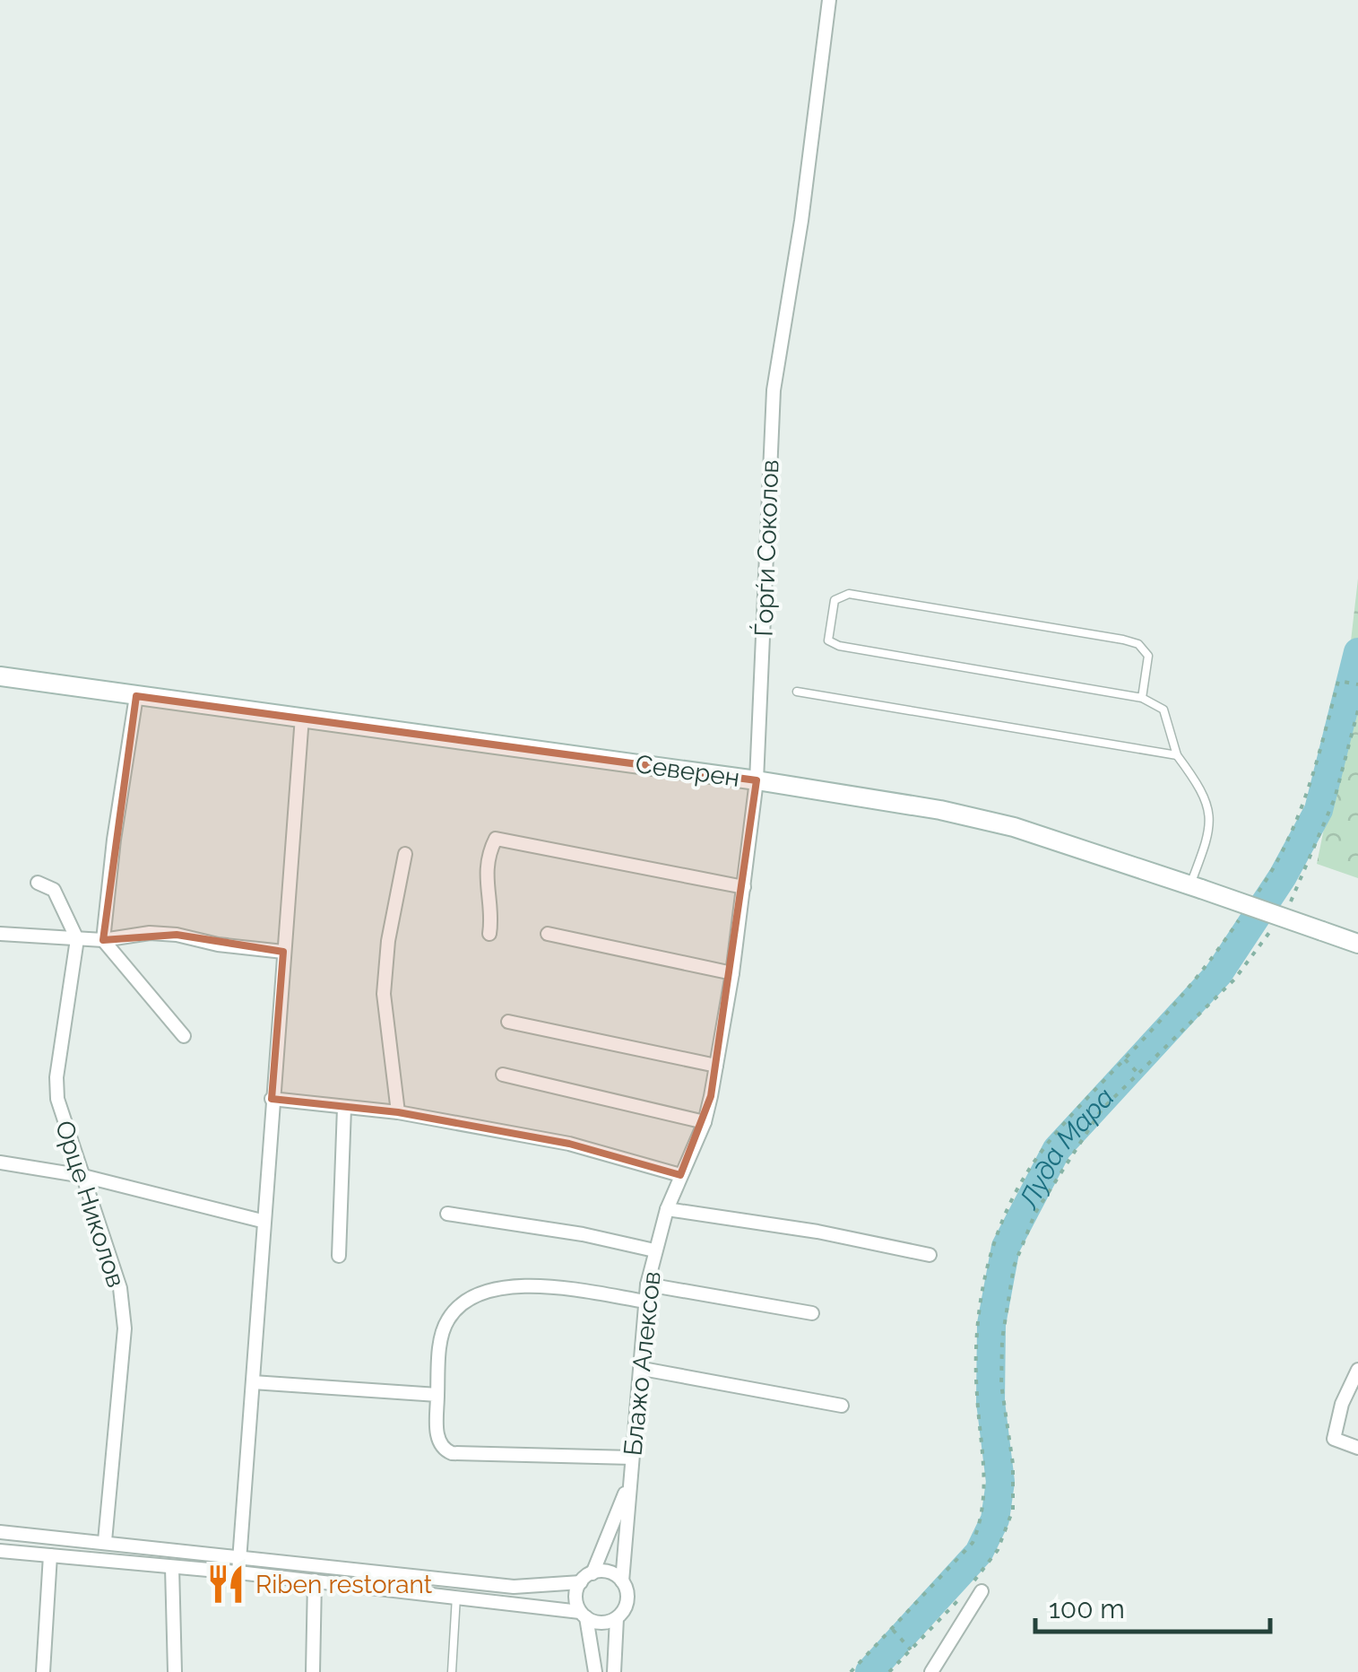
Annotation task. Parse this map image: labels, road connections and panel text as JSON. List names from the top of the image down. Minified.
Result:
{"streets":{"main road":["Северен"],"street":["Ѓорѓи Соколов","Орце Николов","Блажо Алексов"]},"crossings":[["Ѓорѓи Соколов","Северен"],["Ѓорѓи Соколов","Блажо Алексов"]],"water":["Луда Мара"],"places":{"restaurant":["Riben restorant"]},"scale_bar":"100 m"}
